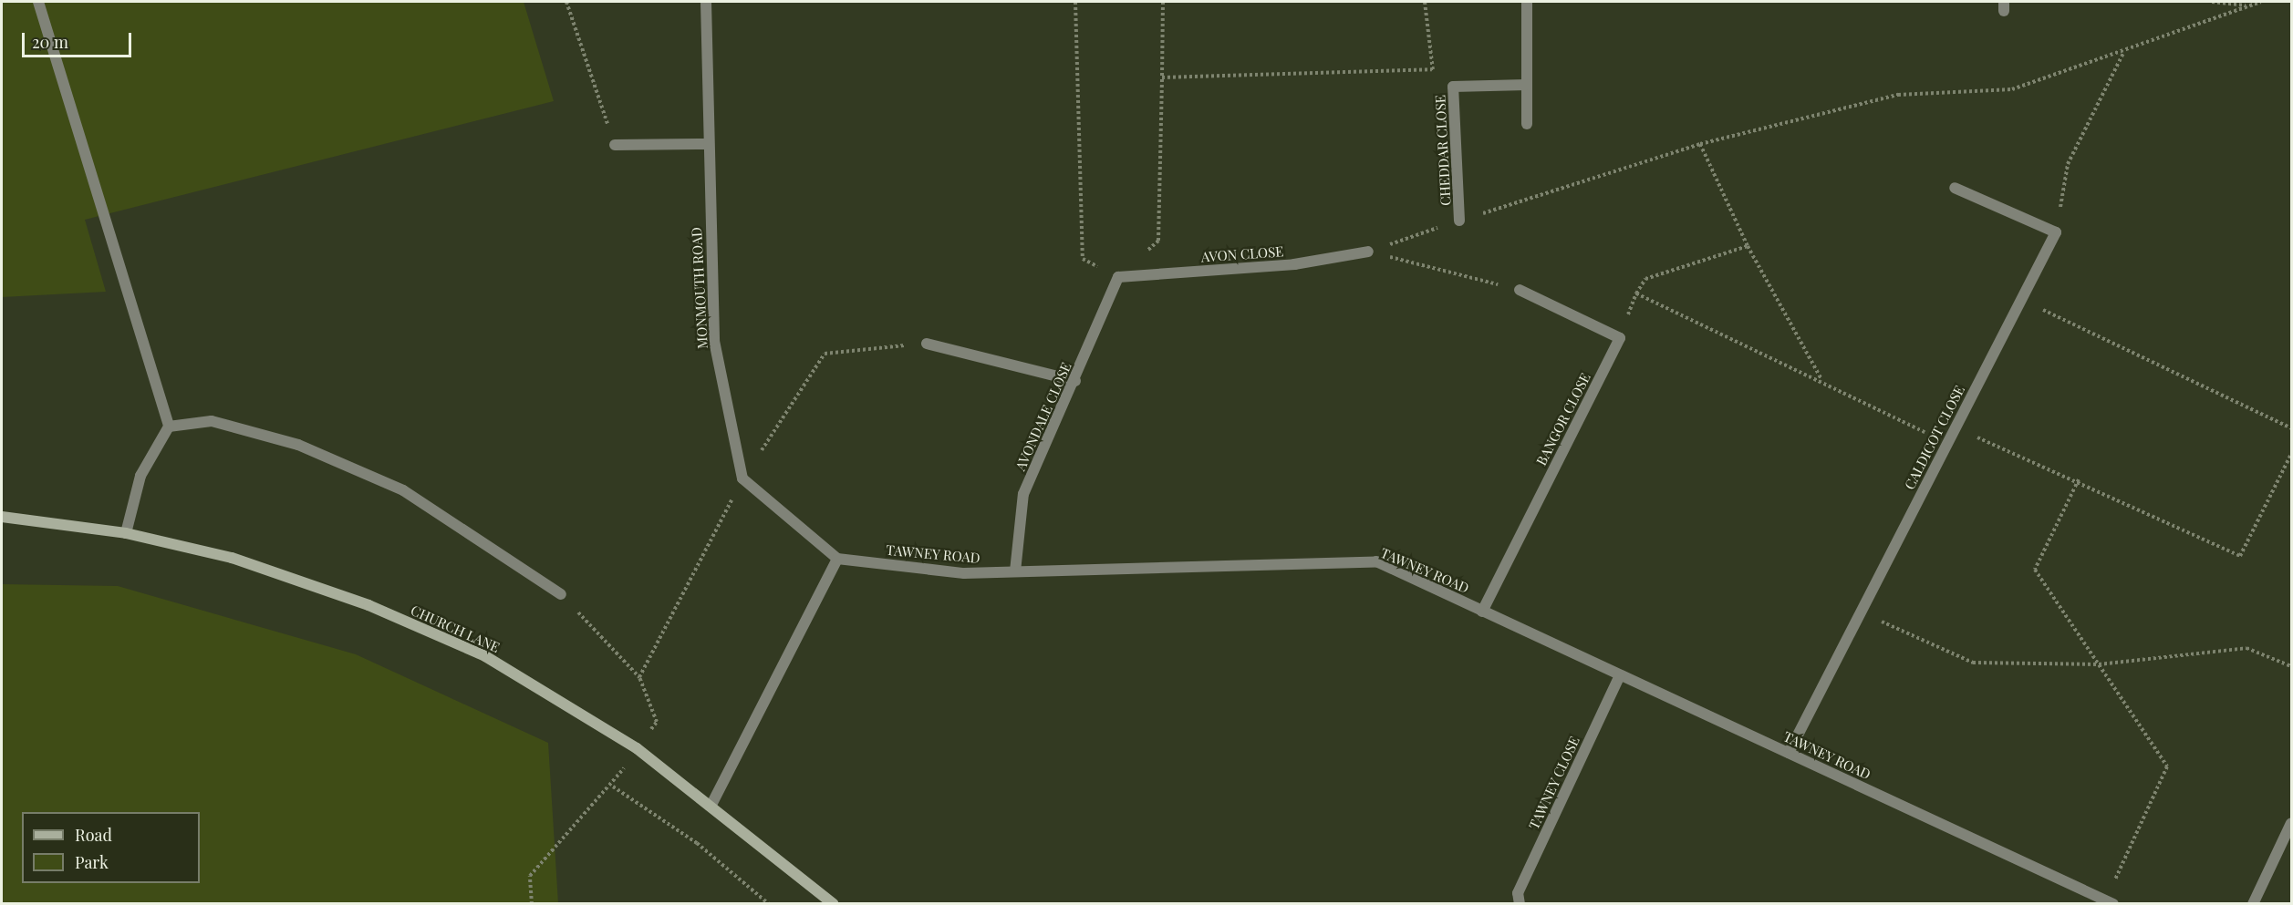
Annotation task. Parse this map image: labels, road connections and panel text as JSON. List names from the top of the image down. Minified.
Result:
{"streets":{"street":["CHEDDAR CLOSE","AVON CLOSE","MONMOUTH ROAD","AVONDALE CLOSE","BANGOR CLOSE","CALDICOT CLOSE","TAWNEY ROAD","CHURCH LANE","TAWNEY CLOSE"]},"crossings":[["AVON CLOSE","AVONDALE CLOSE"],["AVONDALE CLOSE","TAWNEY ROAD"],["BANGOR CLOSE","TAWNEY ROAD"],["CALDICOT CLOSE","TAWNEY ROAD"],["TAWNEY ROAD","TAWNEY CLOSE"]],"legend":["Road","Park"],"scale_bar":"20 m"}
